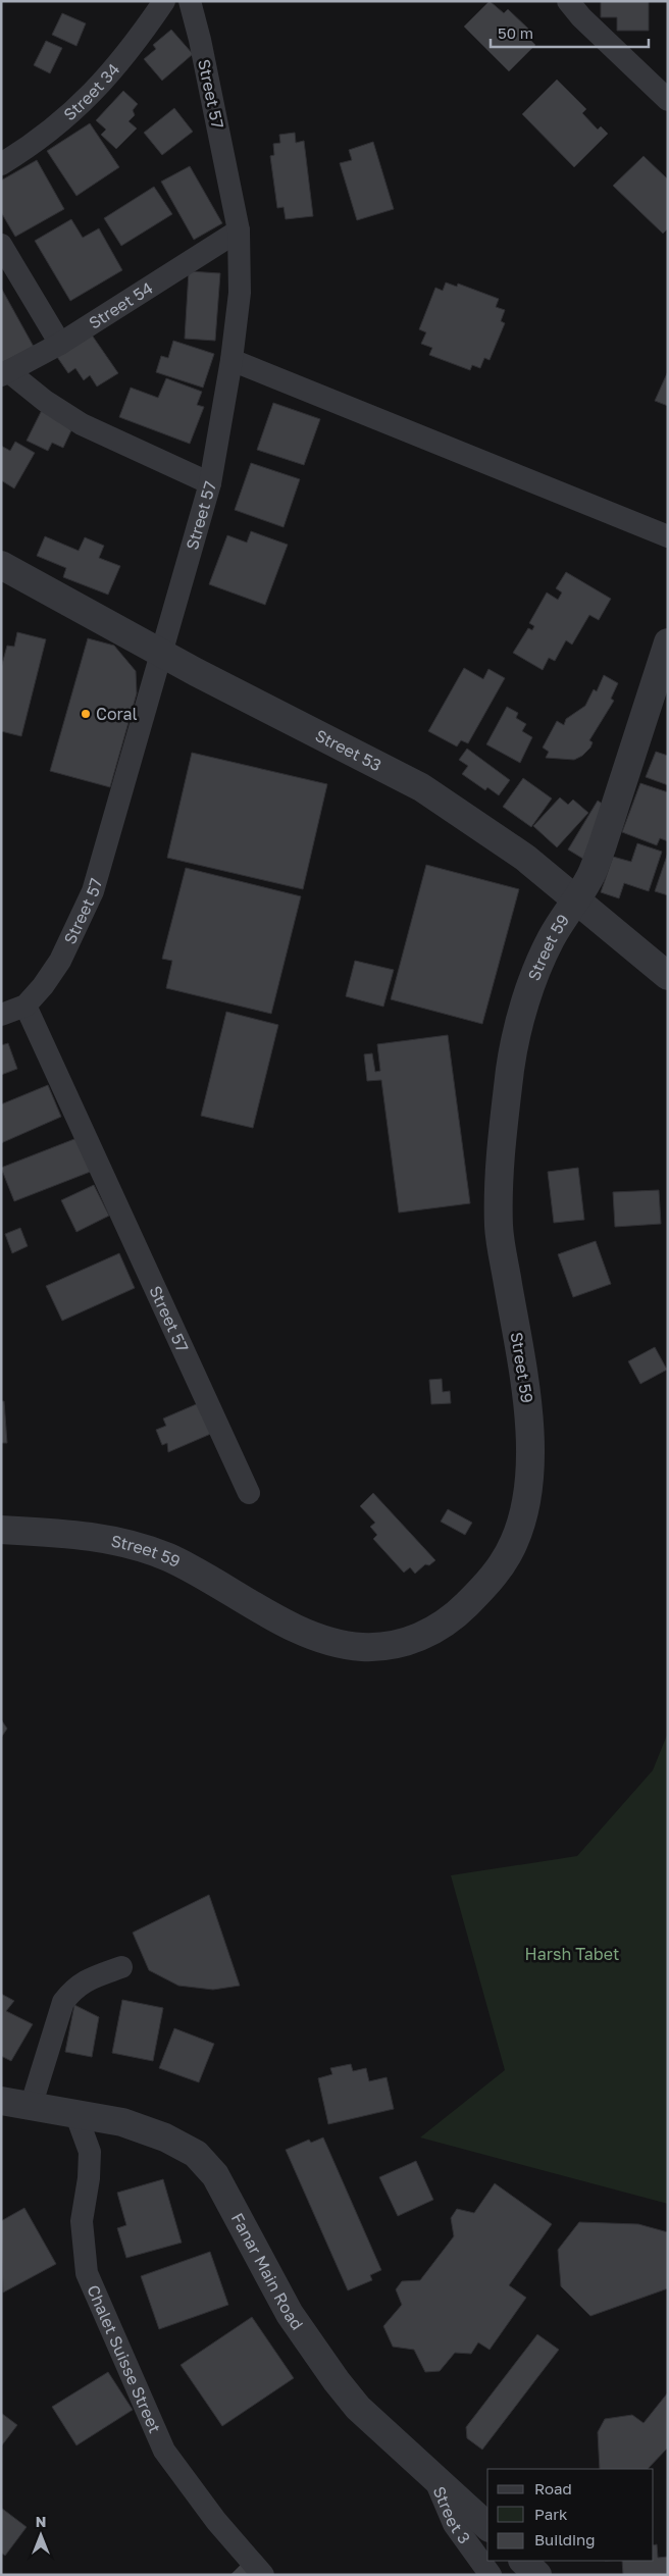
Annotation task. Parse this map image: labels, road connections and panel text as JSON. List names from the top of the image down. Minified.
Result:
{"streets":{"street":["Street 34","Street 57","Street 54","Street 53","Street 59","Fanar Main Road","Chalet Suisse Street","Street 3"]},"crossings":[["Street 57","Street 54"],["Street 57","Street 53"],["Street 53","Street 59"],["Fanar Main Road","Chalet Suisse Street"],["Fanar Main Road","Street 3"]],"parks":["Harsh Tabet"],"places":["Coral"],"legend":["Road","Park","Building"],"scale_bar":"50 m","north":"top"}
